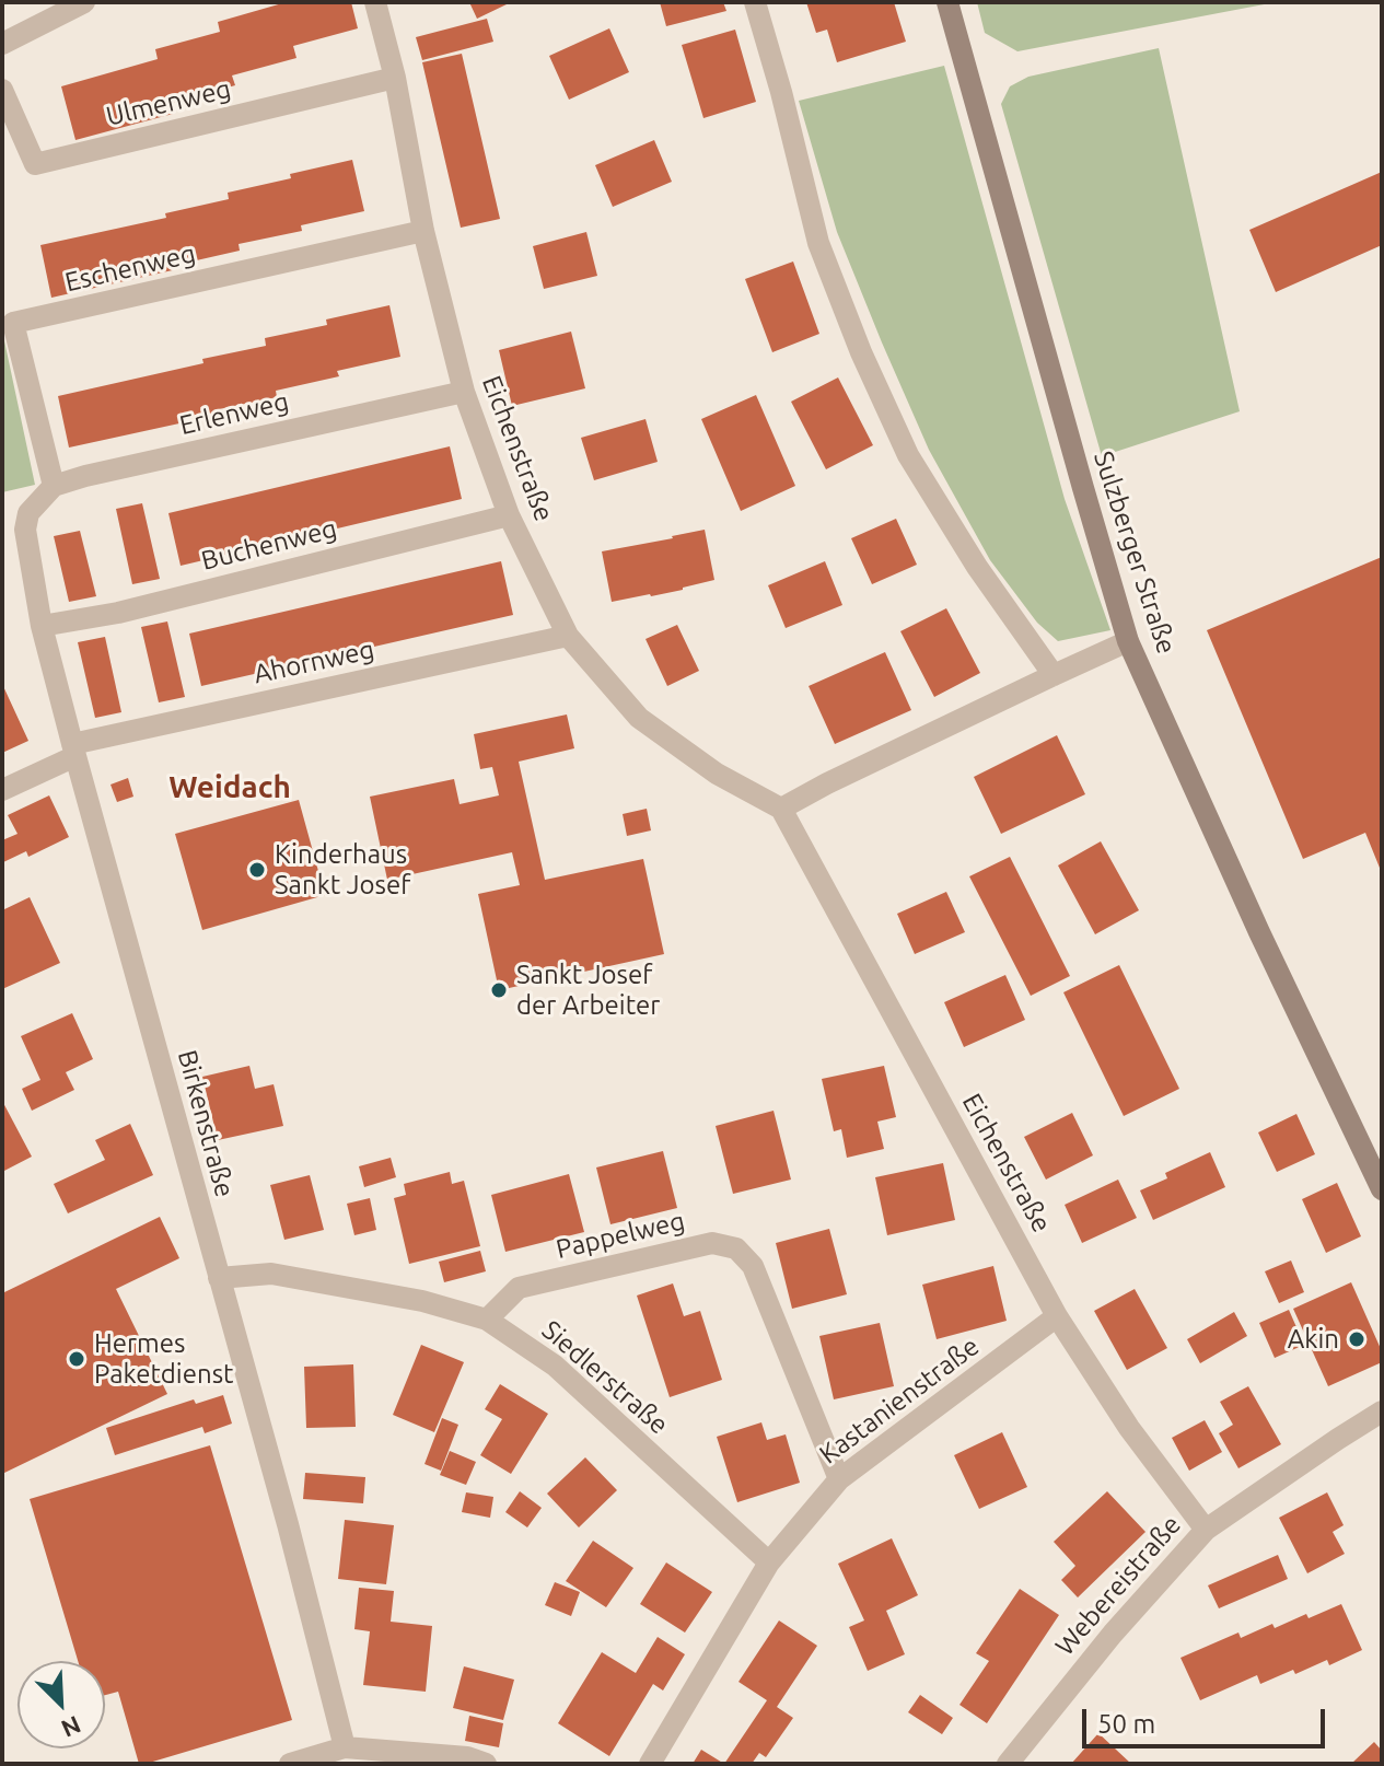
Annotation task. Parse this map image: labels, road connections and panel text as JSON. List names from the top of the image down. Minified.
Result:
{"streets":{"street":["Ulmenweg","Eschenweg","Erlenweg","Eichenstraße","Buchenweg","Sulzberger Straße","Ahornweg","Birkenstraße","Pappelweg","Siedlerstraße","Kastanienstraße","Webereistraße"]},"crossings":[["Ulmenweg","Eichenstraße"],["Eschenweg","Erlenweg"],["Eschenweg","Eichenstraße"],["Eschenweg","Birkenstraße"],["Erlenweg","Eichenstraße"],["Erlenweg","Birkenstraße"],["Eichenstraße","Buchenweg"],["Eichenstraße","Ahornweg"],["Eichenstraße","Kastanienstraße"],["Eichenstraße","Webereistraße"],["Buchenweg","Birkenstraße"],["Ahornweg","Birkenstraße"],["Birkenstraße","Siedlerstraße"],["Pappelweg","Siedlerstraße"],["Pappelweg","Kastanienstraße"],["Siedlerstraße","Kastanienstraße"]],"districts":["Weidach"],"places":["Kinderhaus Sankt Josef","Sankt Josef der Arbeiter","Akin","Hermes Paketdienst"],"scale_bar":"50 m","north":"bottom right"}
